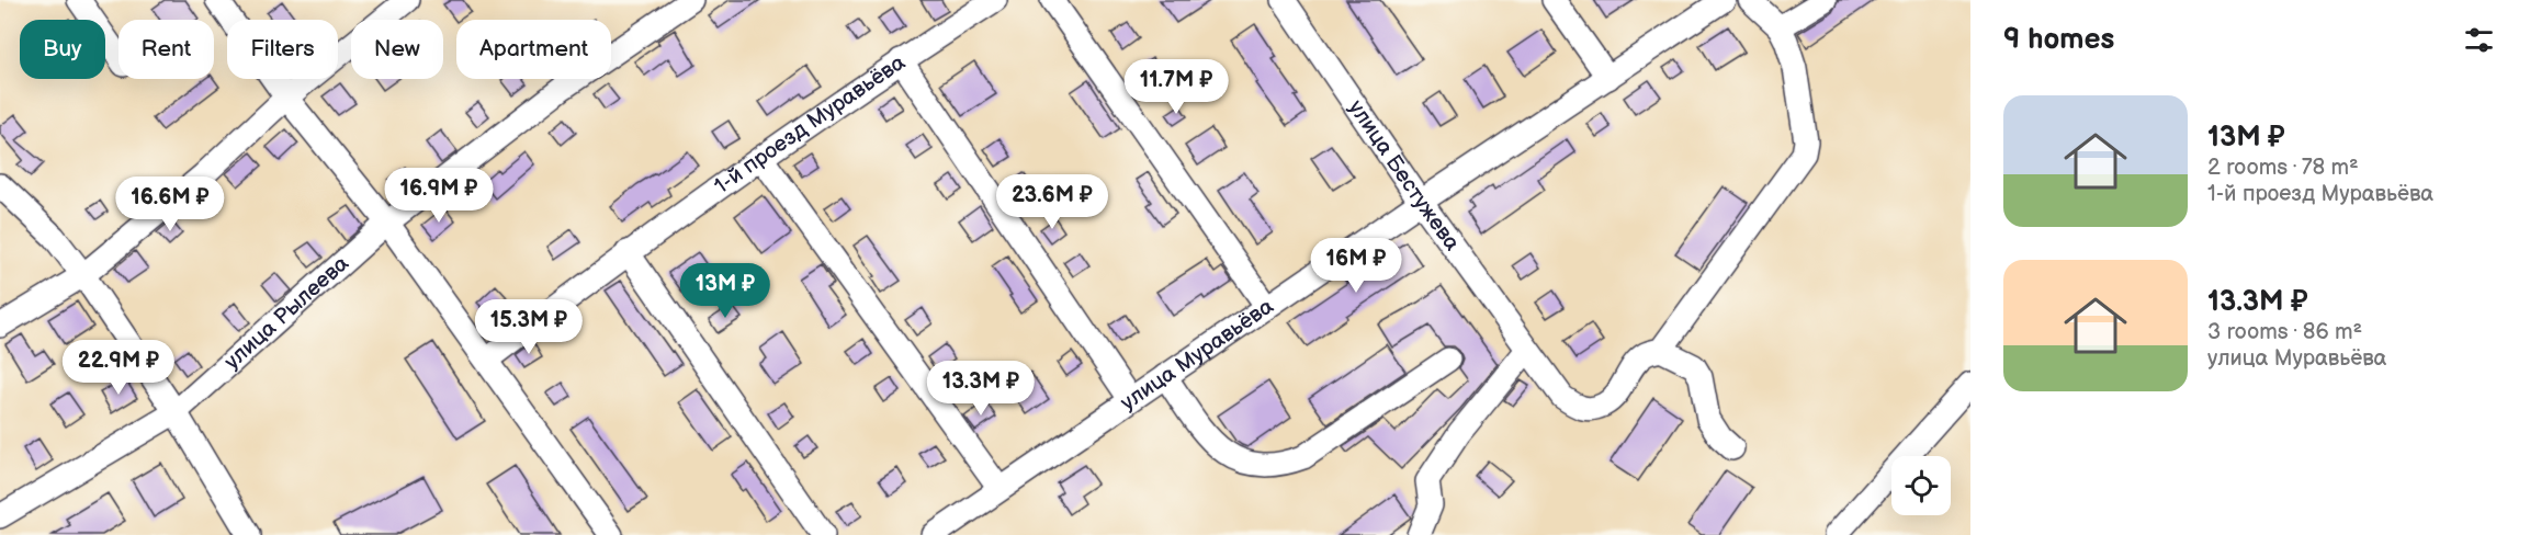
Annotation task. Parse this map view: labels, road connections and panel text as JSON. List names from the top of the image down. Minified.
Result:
{"streets":{"street":["1-й проезд Муравьёва","улица Бестужева","улица Рылеева","улица Муравьёва"]},"crossings":[["улица Бестужева","улица Муравьёва"]],"page":{"heading":"9 homes","chip":["Buy","Rent","Filters","New","Apartment"],"price":["11.7M ₽","16.9M ₽","23.6M ₽","16.6M ₽","16M ₽","13M ₽","15.3M ₽","22.9M ₽","13.3M ₽"],"list":[{"name":"13M ₽","note":"2 rooms · 78 m² · 1-й проезд Муравьёва"},{"name":"13.3M ₽","note":"3 rooms · 86 m² · улица Муравьёва"}]}}
